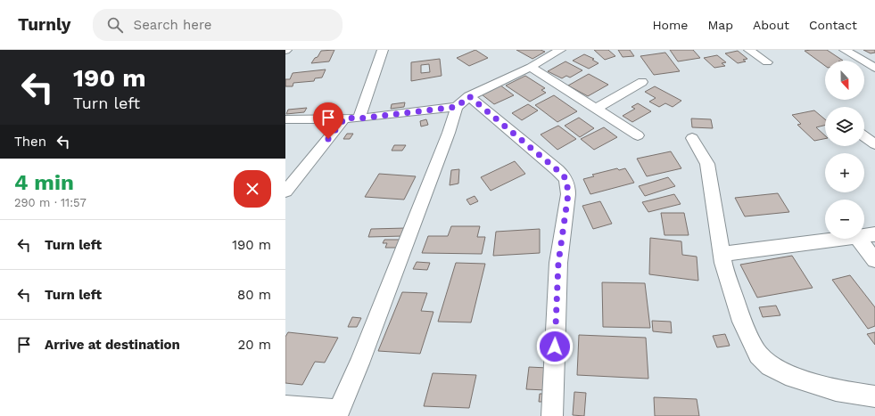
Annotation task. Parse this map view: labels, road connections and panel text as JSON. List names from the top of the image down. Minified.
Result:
{"north":"bottom","page":{"header":"Turnly","search":"Search here","nav":["Home","Map","About","Contact"],"turn":["190 m","Turn left"],"map_buttons":["+","−"],"then":"Then","heading":["4 min","290 m · 11:57"],"list":[{"name":"Turn left","value":"190 m"},{"name":"Turn left","value":"80 m"},{"name":"Arrive at destination","value":"20 m"}]}}
